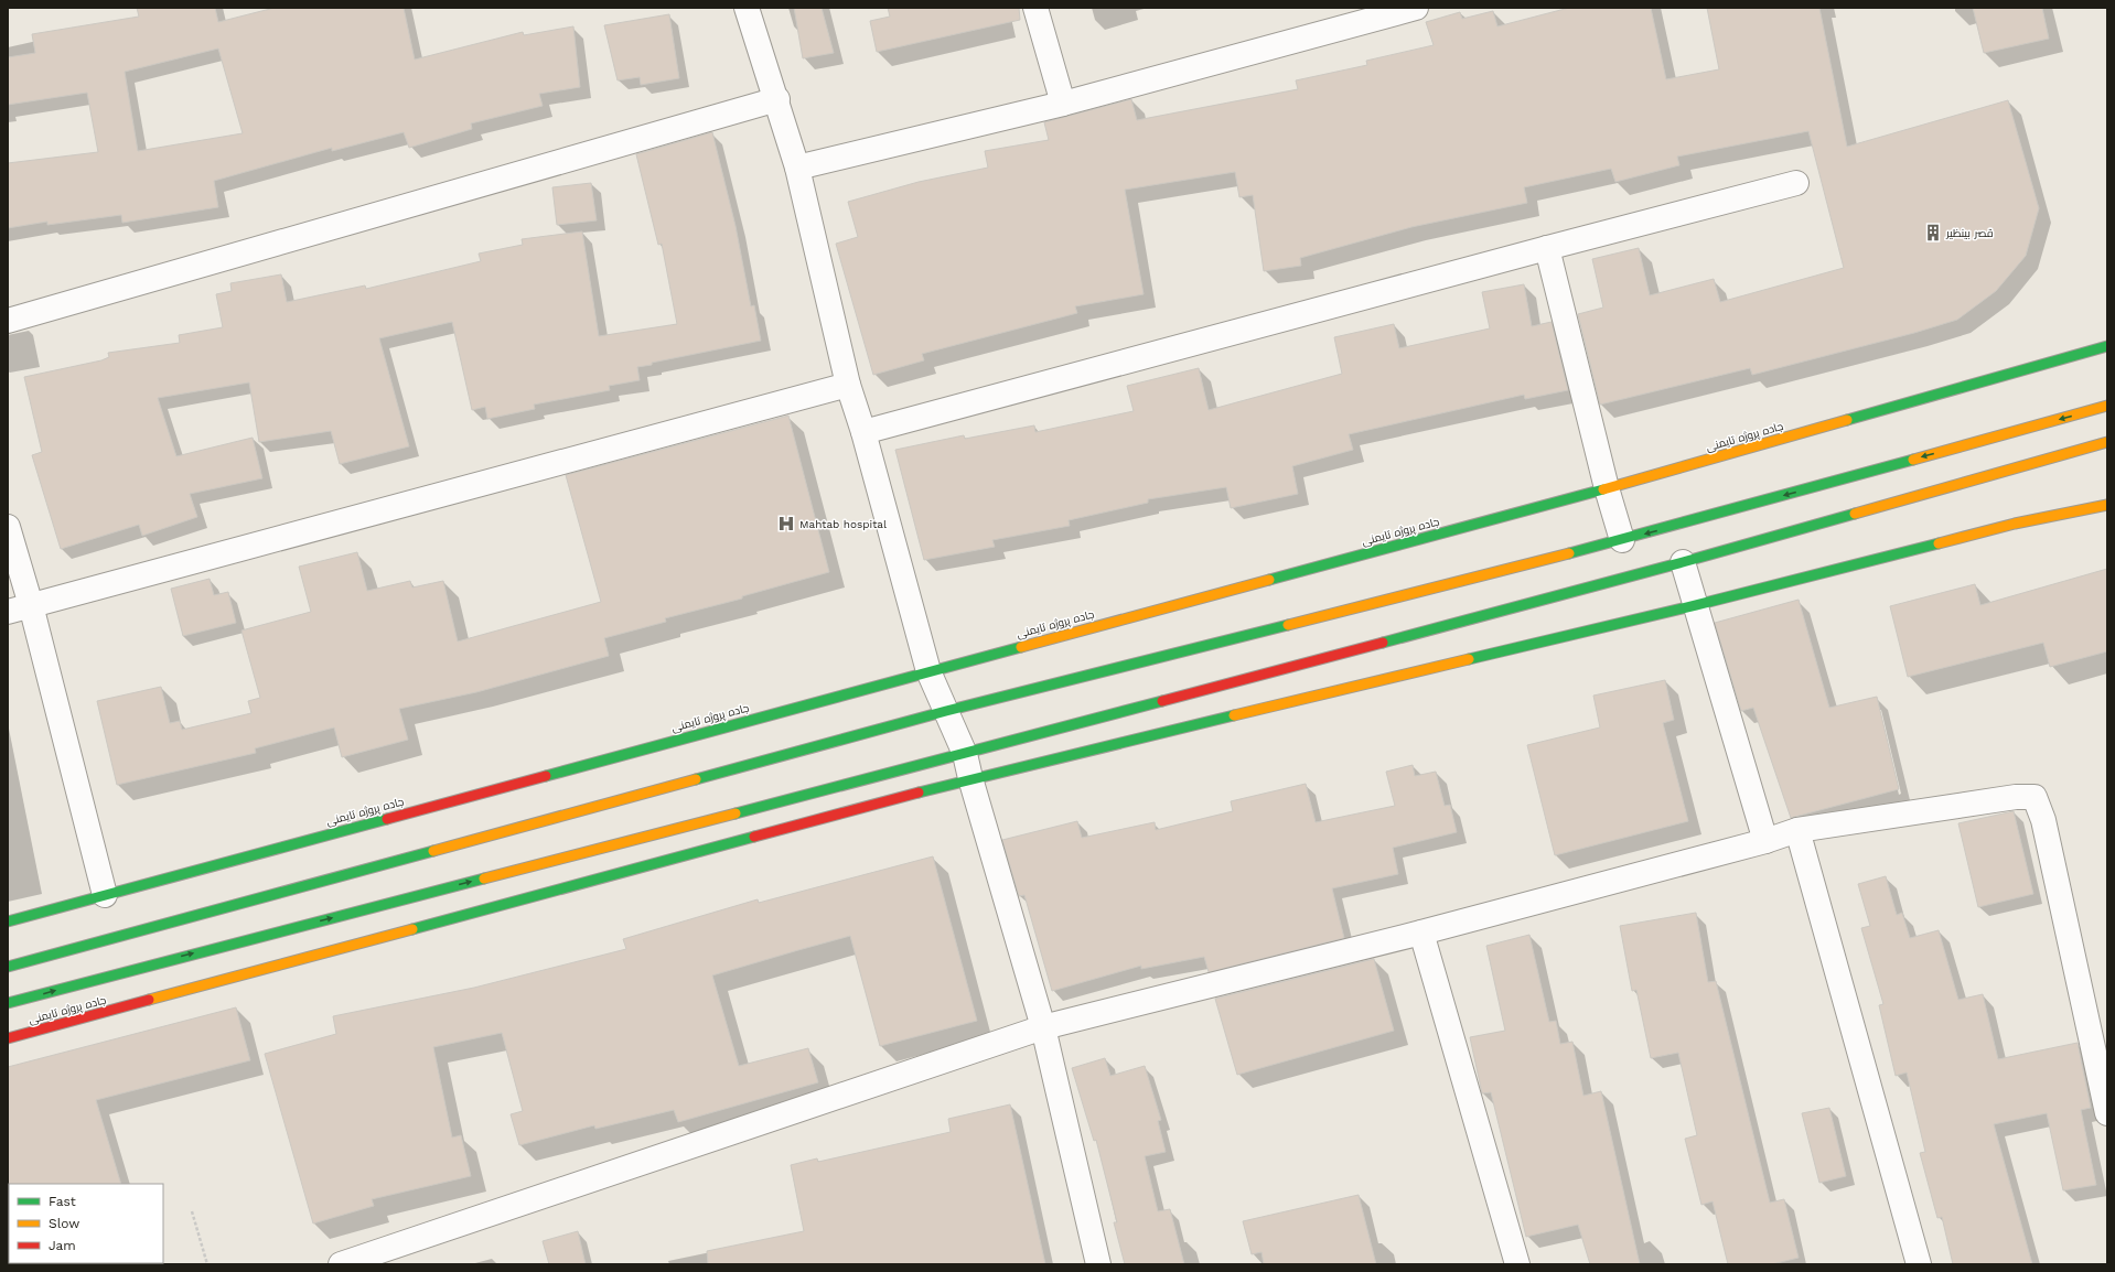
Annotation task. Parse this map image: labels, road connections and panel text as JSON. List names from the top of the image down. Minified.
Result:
{"streets":{"street":["جاده پروژه تایمنی"]},"places":{"building":["قصر بینظیر"],"hospital":["Mahtab hospital"]},"legend":["Fast","Slow","Jam"]}
